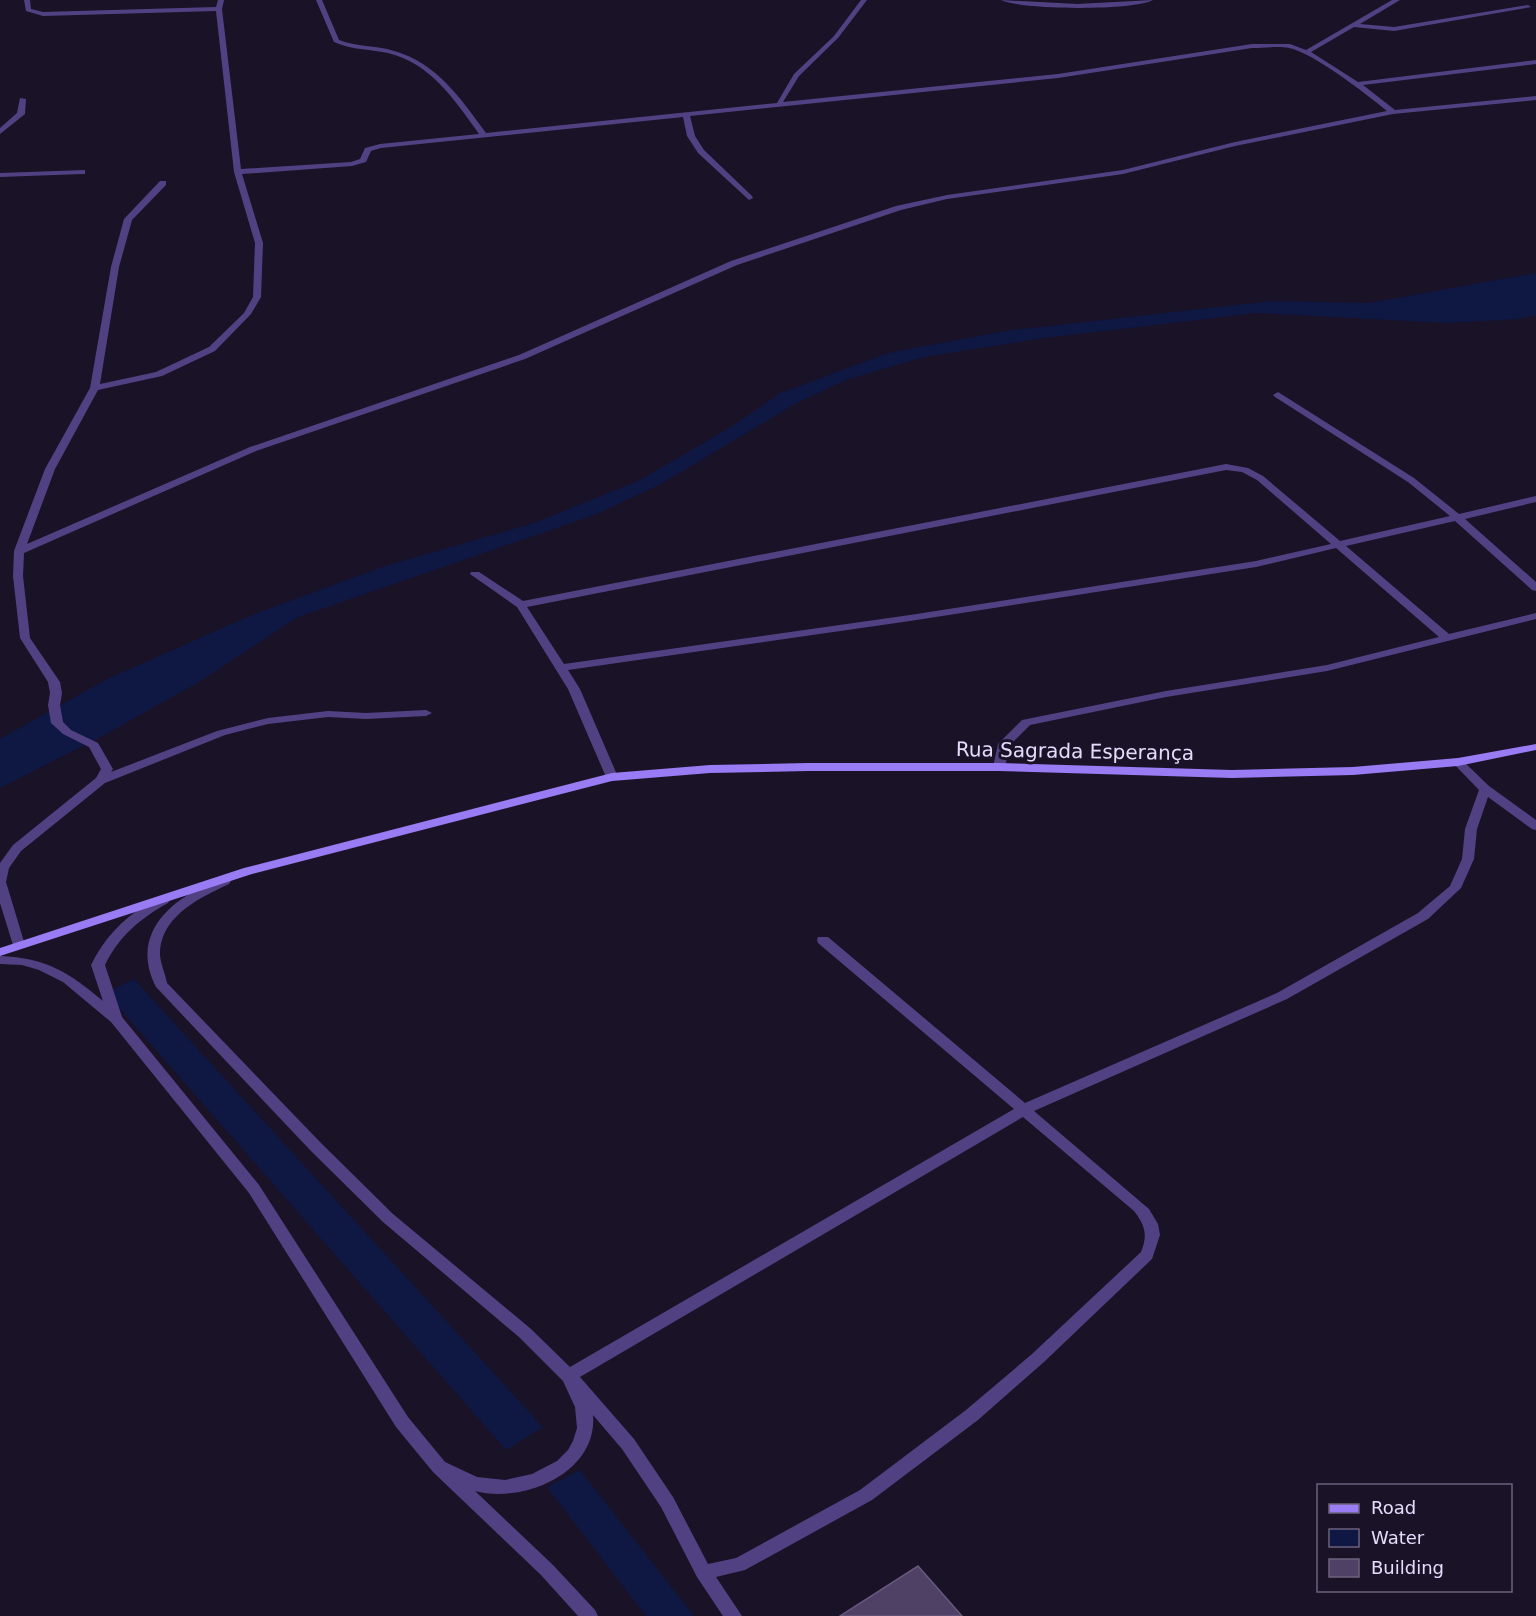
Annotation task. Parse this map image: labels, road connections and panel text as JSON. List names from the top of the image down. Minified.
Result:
{"streets":{"street":["Rua Sagrada Esperança"]},"legend":["Road","Water","Building"]}
